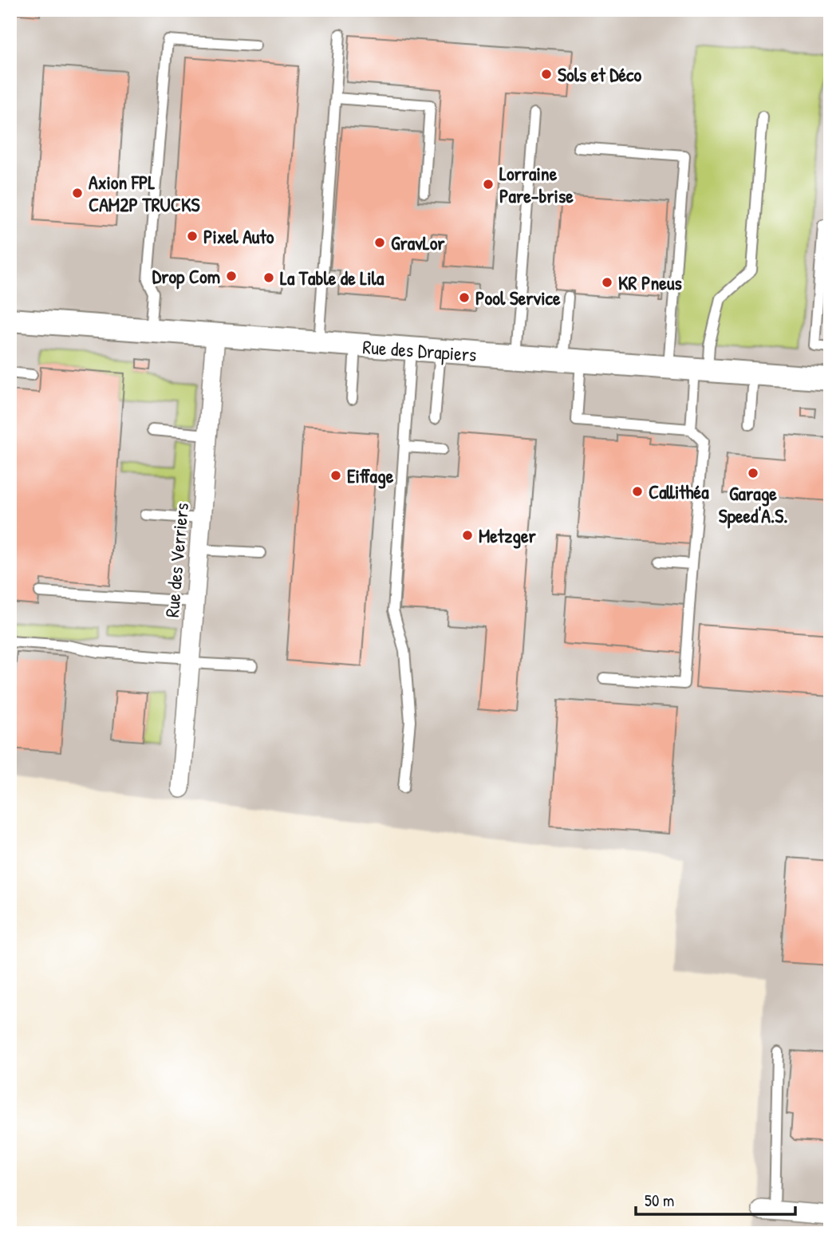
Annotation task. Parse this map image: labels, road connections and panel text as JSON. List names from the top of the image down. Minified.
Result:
{"streets":{"street":["Rue des Drapiers","Rue des Verriers"]},"crossings":[["Rue des Drapiers","Rue des Verriers"]],"places":["Sols et Déco","Lorraine Pare-brise","Axion FPL CAM2P TRUCKS","Pixel Auto","GravLor","Drop Com","La Table de Lila","KR Pneus","Pool Service","Garage Speed'A.S.","Eiffage","Callithéa","Metzger"],"scale_bar":"50 m"}
